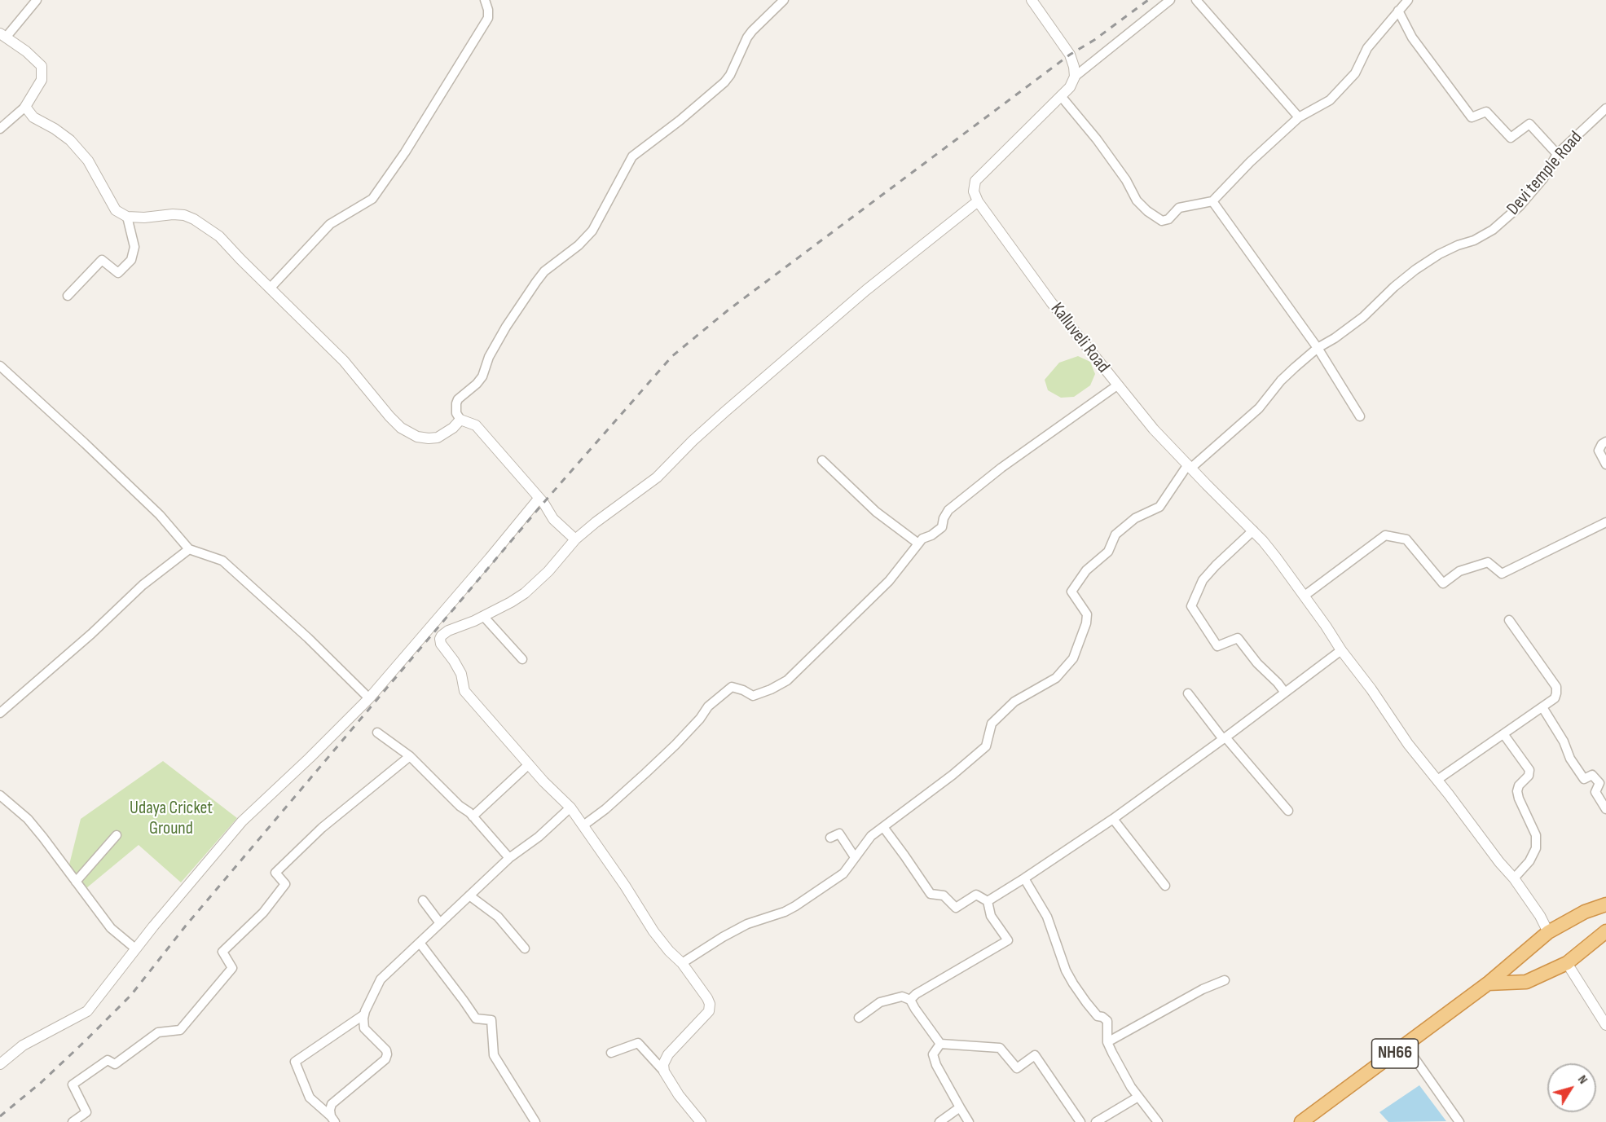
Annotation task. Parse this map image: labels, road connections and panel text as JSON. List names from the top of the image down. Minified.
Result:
{"streets":{"highway":["NH66"],"street":["Devi temple Road","Kalluveli Road"]},"crossings":[["Devi temple Road","Kalluveli Road"],["Kalluveli Road","NH66"]],"parks":["Udaya Cricket Ground"],"north":"top right"}
